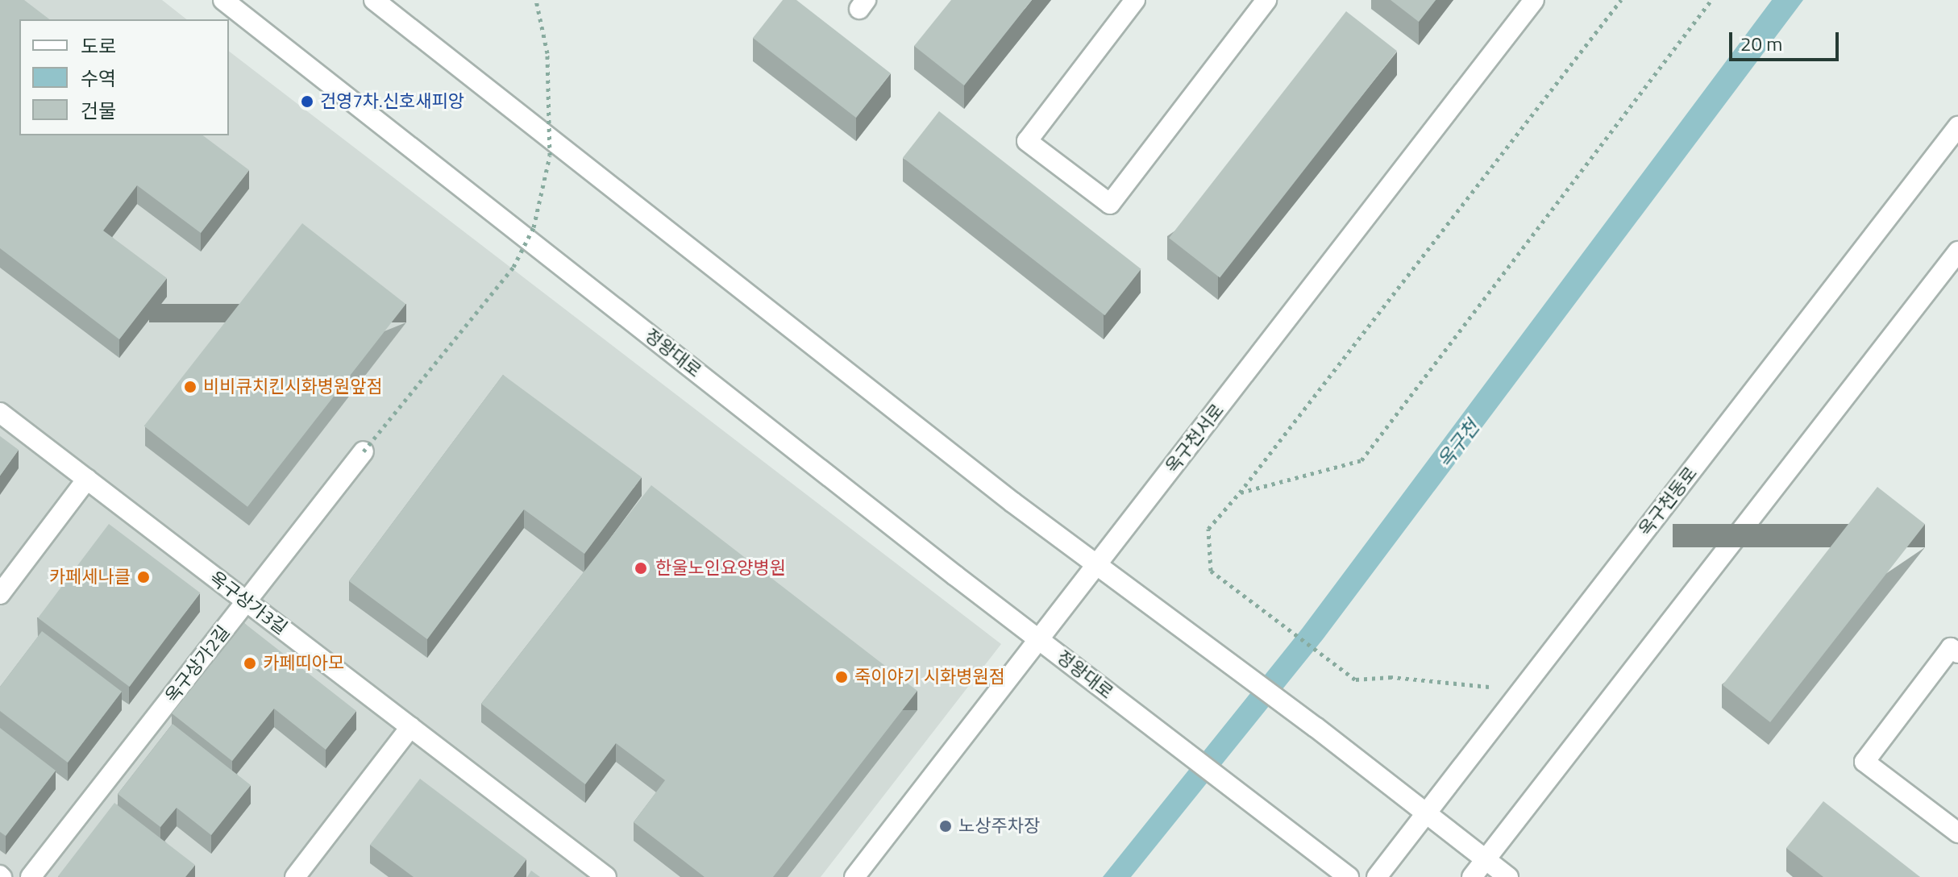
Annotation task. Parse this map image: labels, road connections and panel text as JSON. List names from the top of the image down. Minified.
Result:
{"streets":{"street":["정왕대로","옥구천서로","옥구천동로","옥구상가3길","옥구상가2길"]},"crossings":[["정왕대로","옥구천서로"],["옥구상가3길","옥구상가2길"]],"water":["옥구천"],"places":["건영7차.신호새피앙","비비큐치킨시화병원앞점","한울노인요양병원","카페세나클","카페띠아모","죽이야기 시화병원점","노상주차장"],"legend":["도로","수역","건물"],"scale_bar":"20 m"}
